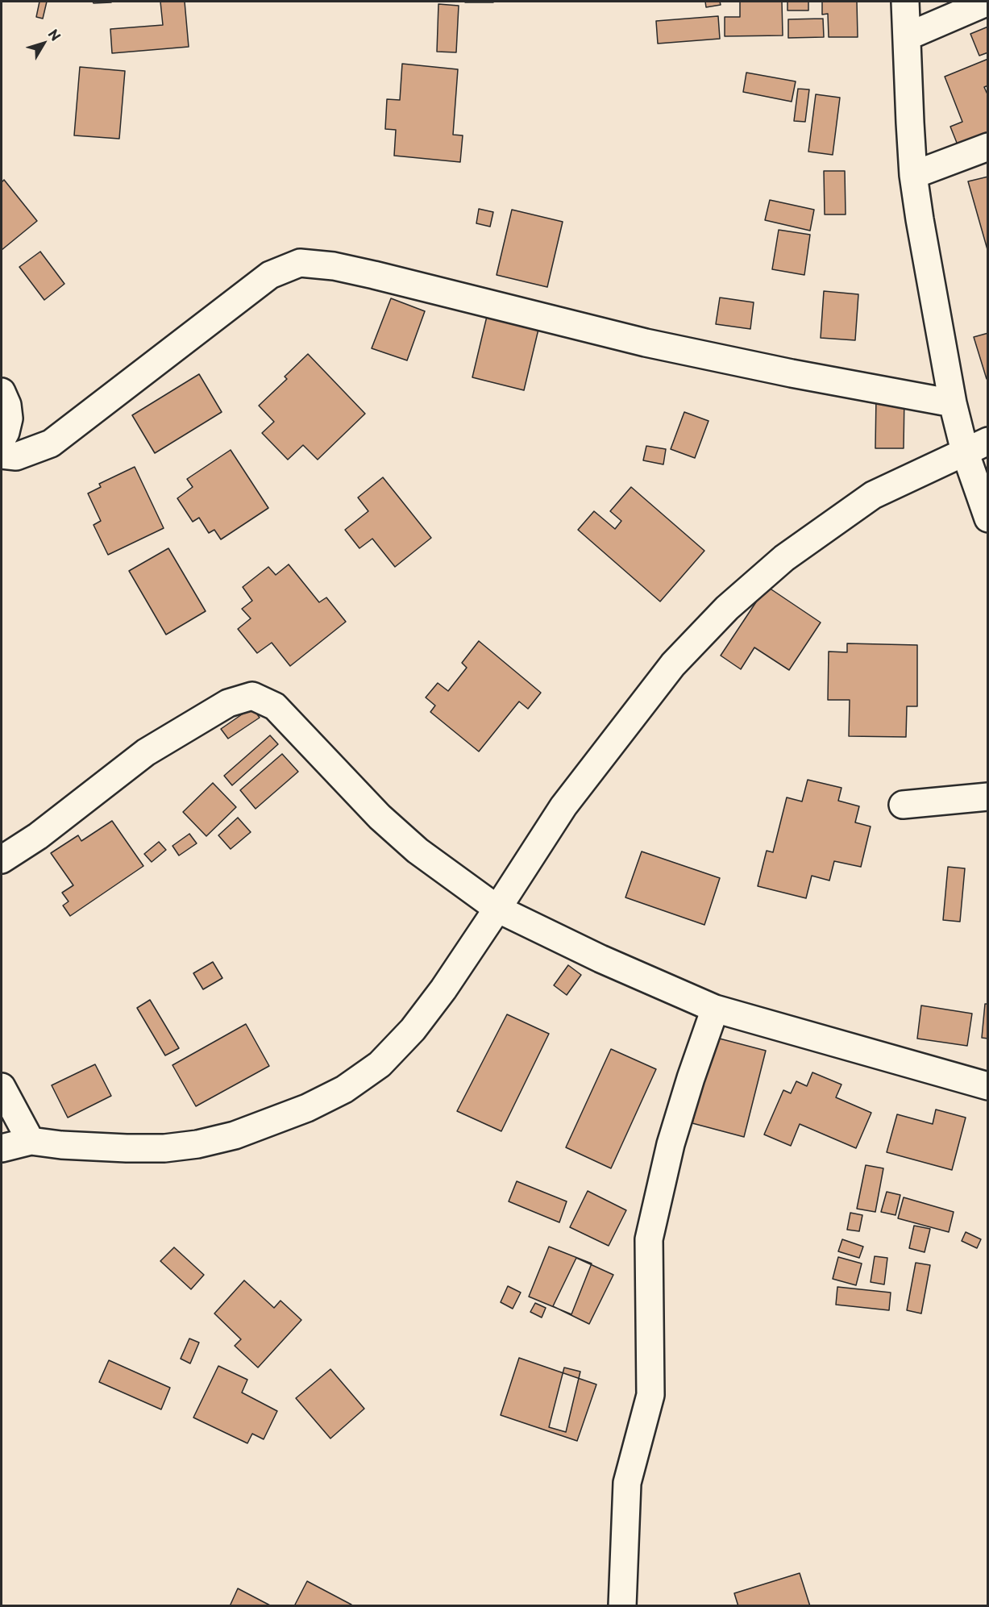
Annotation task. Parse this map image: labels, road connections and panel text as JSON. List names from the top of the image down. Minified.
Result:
{"north":"top right"}
